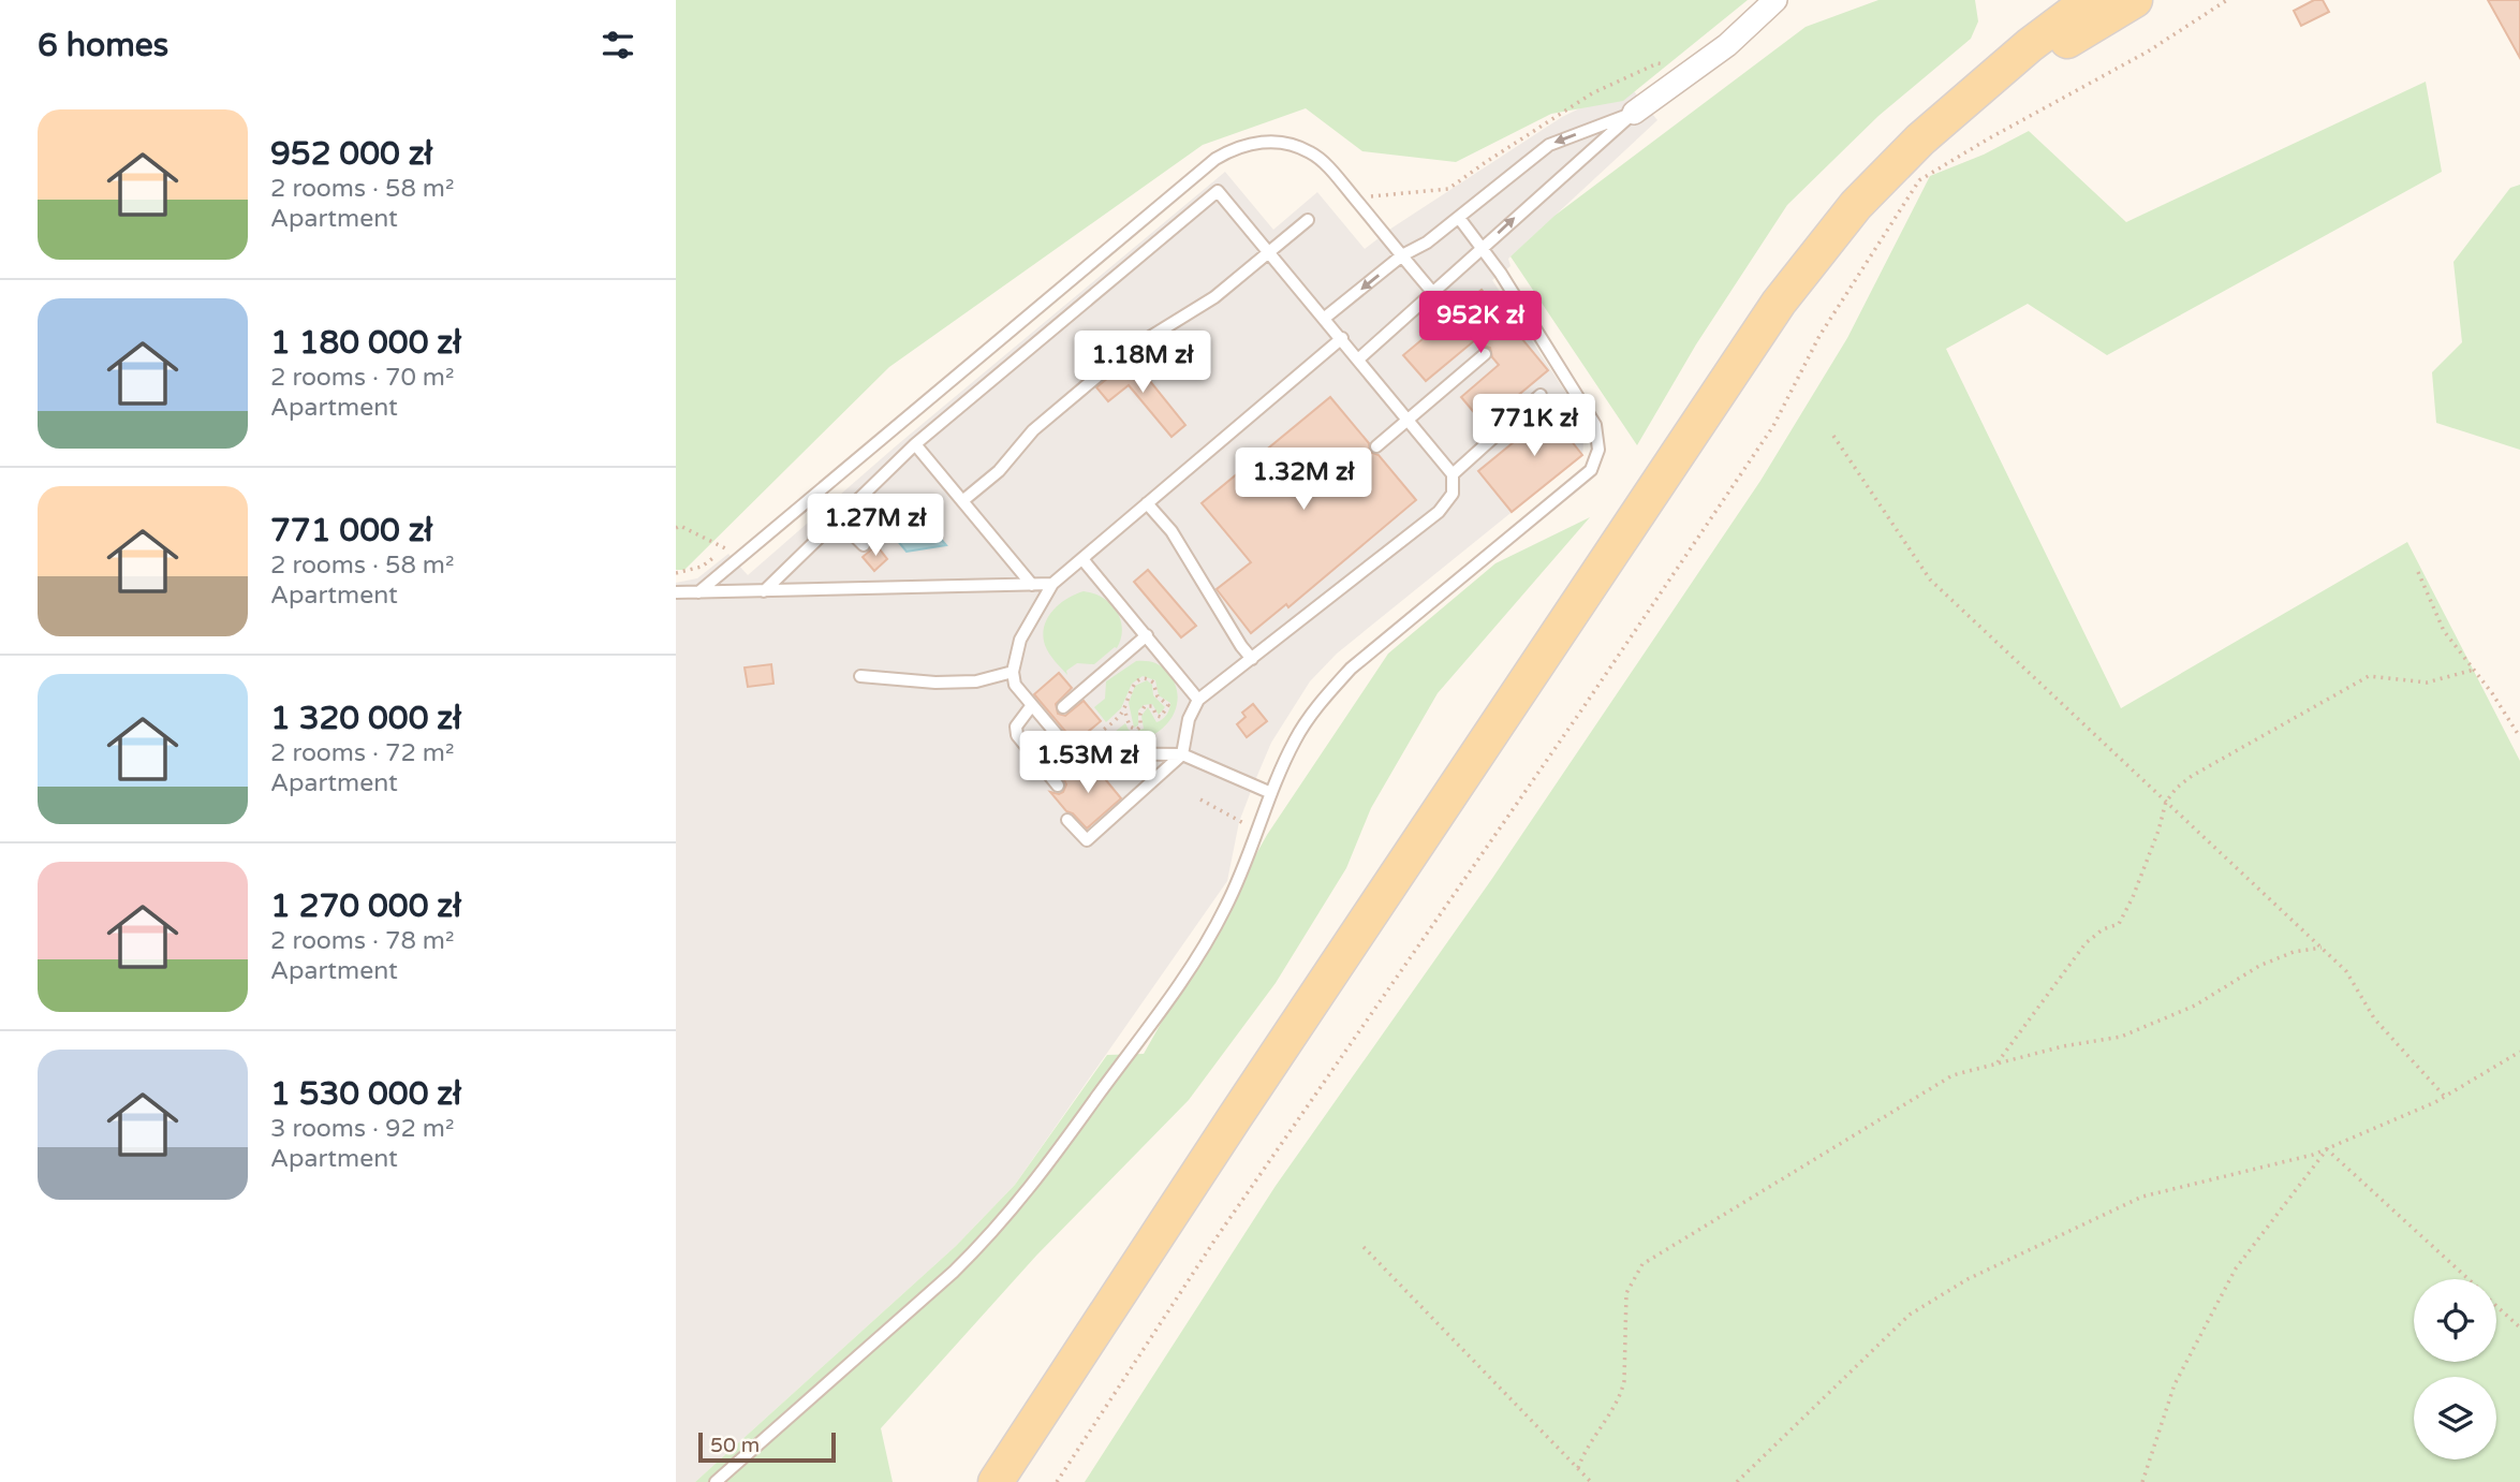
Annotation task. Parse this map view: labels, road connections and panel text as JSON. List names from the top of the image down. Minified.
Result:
{"scale_bar":"50 m","page":{"heading":"6 homes","list":[{"name":"952 000 zł","note":"2 rooms · 58 m² · Apartment"},{"name":"1 180 000 zł","note":"2 rooms · 70 m² · Apartment"},{"name":"771 000 zł","note":"2 rooms · 58 m² · Apartment"},{"name":"1 320 000 zł","note":"2 rooms · 72 m² · Apartment"},{"name":"1 270 000 zł","note":"2 rooms · 78 m² · Apartment"},{"name":"1 530 000 zł","note":"3 rooms · 92 m² · Apartment"}],"price":["952K zł","1.18M zł","771K zł","1.32M zł","1.27M zł","1.53M zł"],"scale":"50 m"}}
